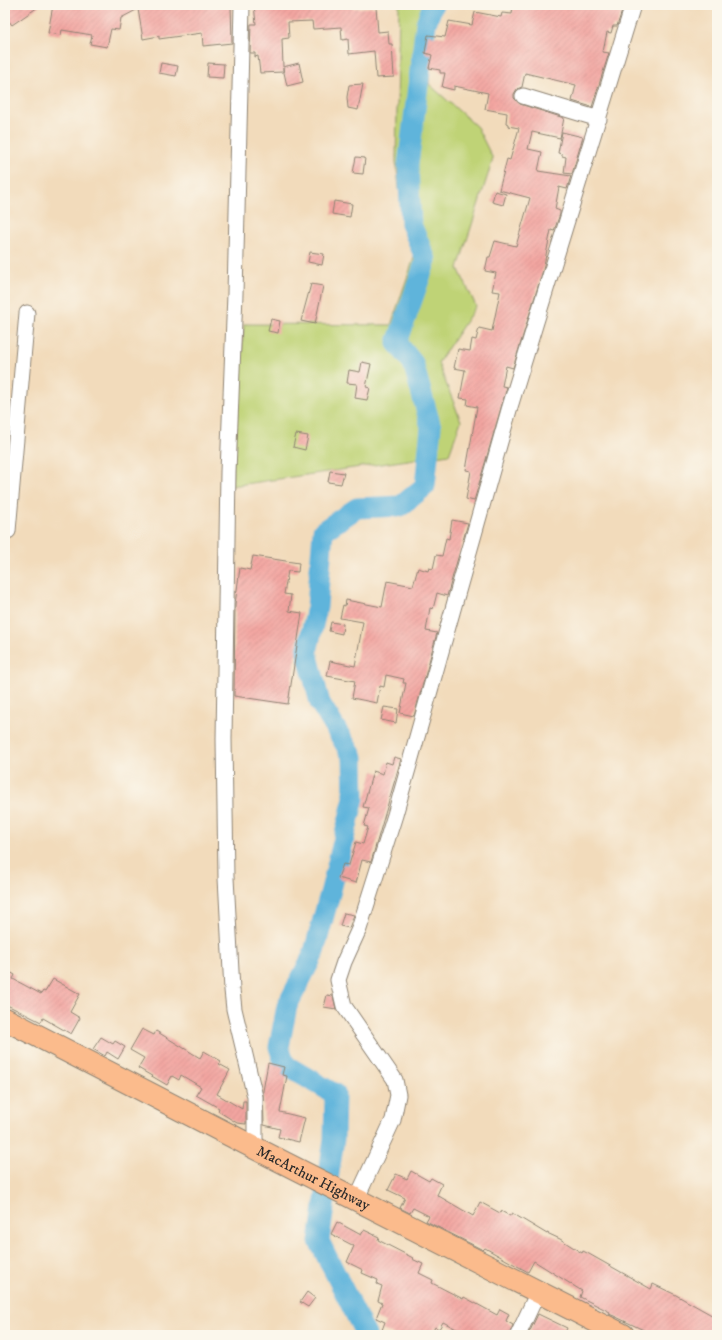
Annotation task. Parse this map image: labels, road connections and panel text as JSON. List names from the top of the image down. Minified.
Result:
{"streets":{"highway":["MacArthur Highway"]}}
